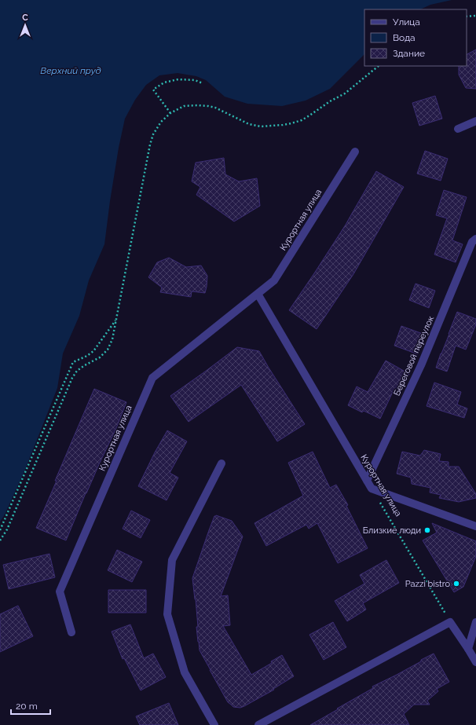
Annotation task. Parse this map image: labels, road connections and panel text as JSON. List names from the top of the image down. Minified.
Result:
{"streets":{"street":["Курортная улица","Береговой переулок"]},"crossings":[["Курортная улица","Береговой переулок"]],"water":["Верхний пруд"],"places":["Близкие люди","Pazzi bistro"],"legend":["Улица","Вода","Здание"],"scale_bar":"20 m","north":"top"}
